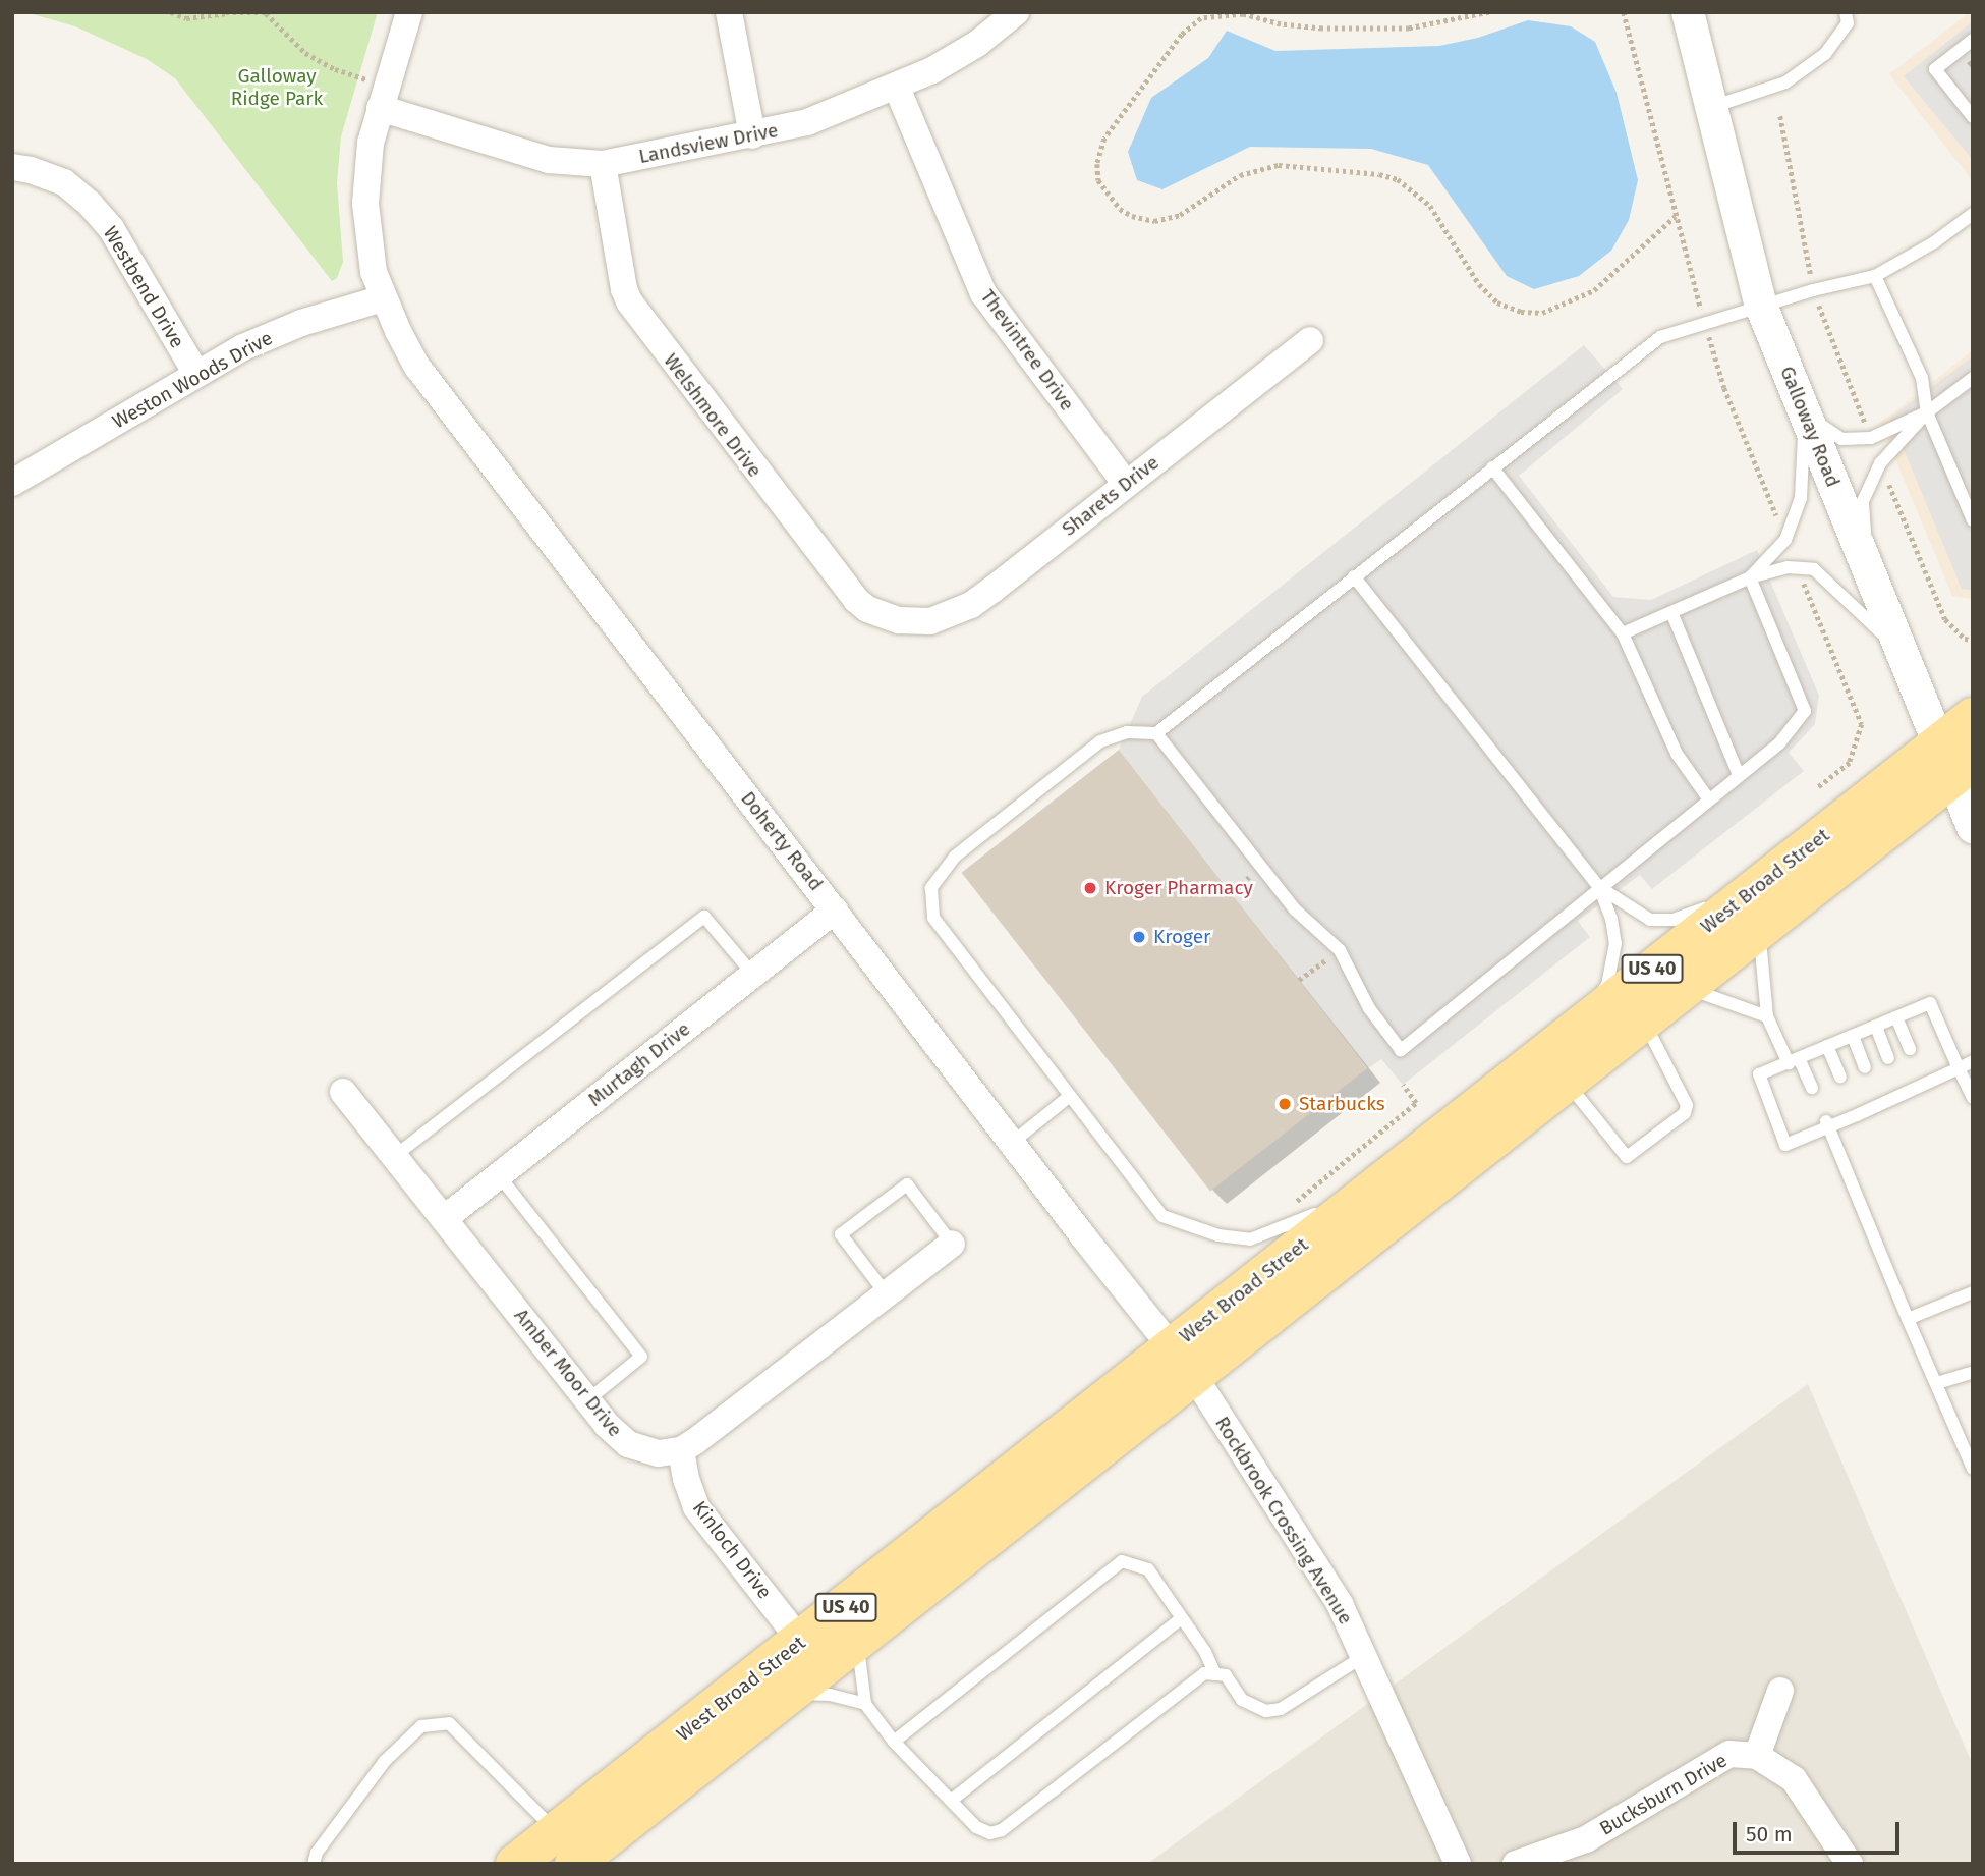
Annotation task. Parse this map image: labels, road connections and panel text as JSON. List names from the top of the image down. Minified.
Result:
{"streets":{"main road":["West Broad Street","US 40"],"street":["Landsview Drive","Westbend Drive","Thevintree Drive","Weston Woods Drive","Welshmore Drive","Galloway Road","Sharets Drive","Doherty Road","Murtagh Drive","Amber Moor Drive","Rockbrook Crossing Avenue","Kinloch Drive","Bucksburn Drive"]},"crossings":[["Landsview Drive","Thevintree Drive"],["Landsview Drive","Welshmore Drive"],["Landsview Drive","Doherty Road"],["Westbend Drive","Weston Woods Drive"],["Thevintree Drive","Sharets Drive"],["Weston Woods Drive","Doherty Road"],["Welshmore Drive","Sharets Drive"],["Galloway Road","West Broad Street"],["Doherty Road","West Broad Street"],["Doherty Road","Murtagh Drive"],["Doherty Road","Rockbrook Crossing Avenue"],["West Broad Street","Rockbrook Crossing Avenue"],["West Broad Street","Kinloch Drive"],["Murtagh Drive","Amber Moor Drive"],["Amber Moor Drive","Kinloch Drive"]],"parks":["Galloway Ridge Park"],"places":["Kroger Pharmacy","Kroger","Starbucks"],"scale_bar":"50 m"}
